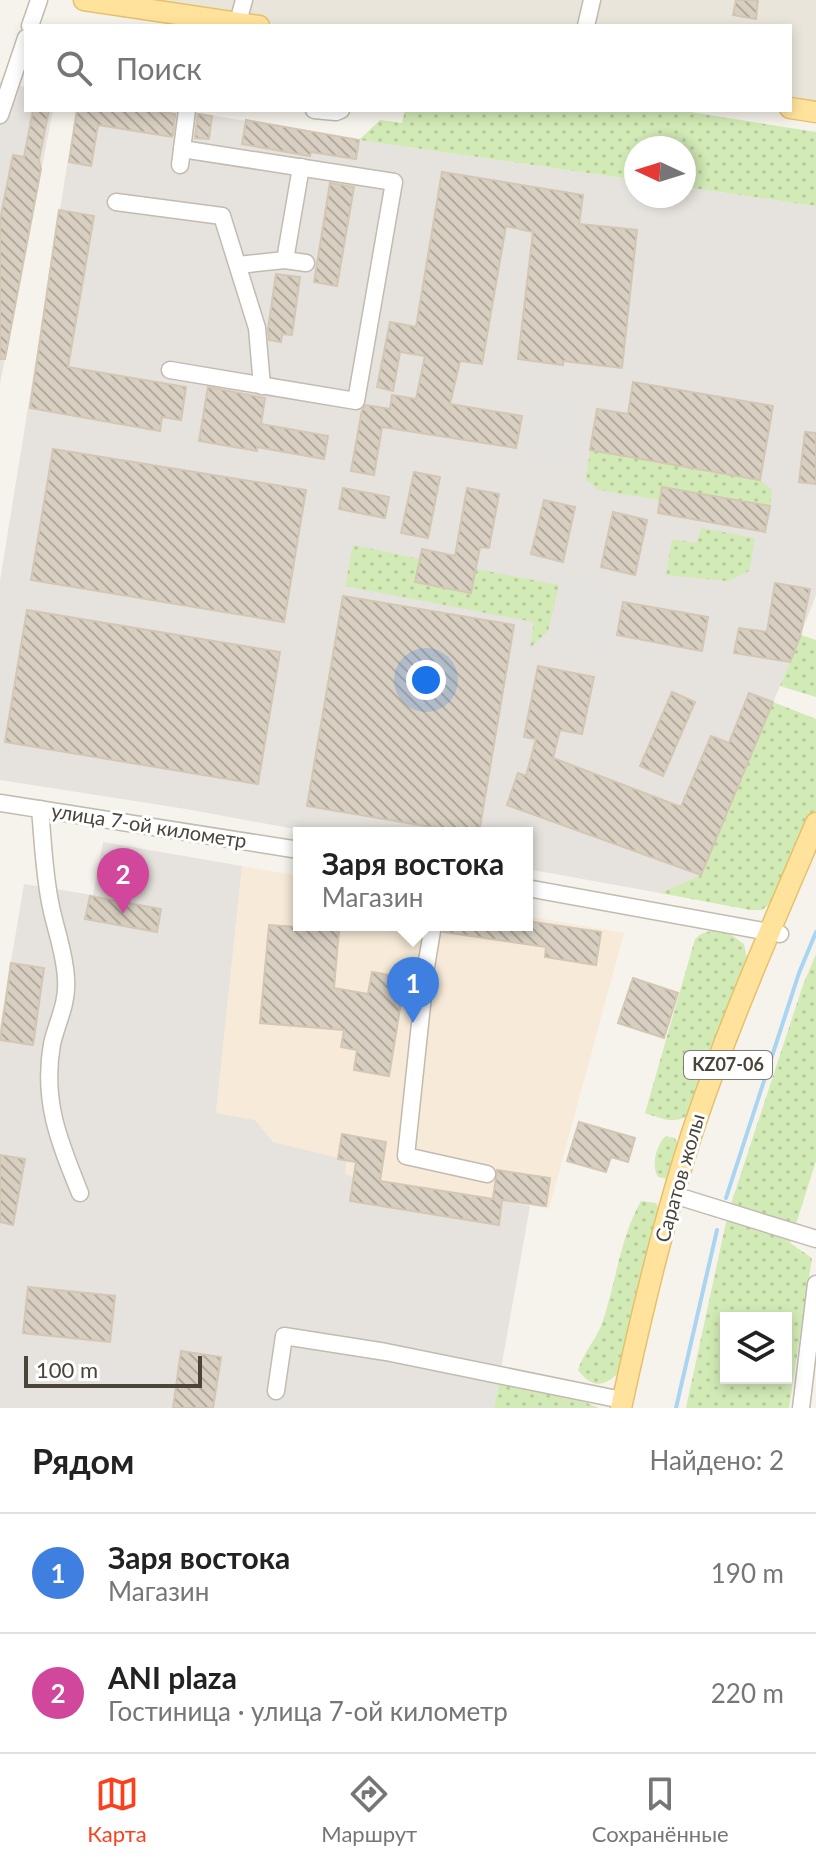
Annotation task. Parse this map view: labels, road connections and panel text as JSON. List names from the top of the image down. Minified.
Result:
{"streets":{"main road":["KZ07-06","Саратов жолы"],"street":["улица 7-ой километр"]},"scale_bar":"100 m","north":"left","page":{"search":"Поиск","popup":["Заря востока","Магазин"],"pins":["2","1"],"scale":"100 m","heading":["Рядом","Найдено: 2"],"list":[{"mark":"1","name":"Заря востока","note":"Магазин","value":"190 m"},{"mark":"2","name":"ANI plaza","note":"Гостиница · улица 7-ой километр","value":"220 m"}],"nav":["Карта","Маршрут","Сохранённые"]}}
